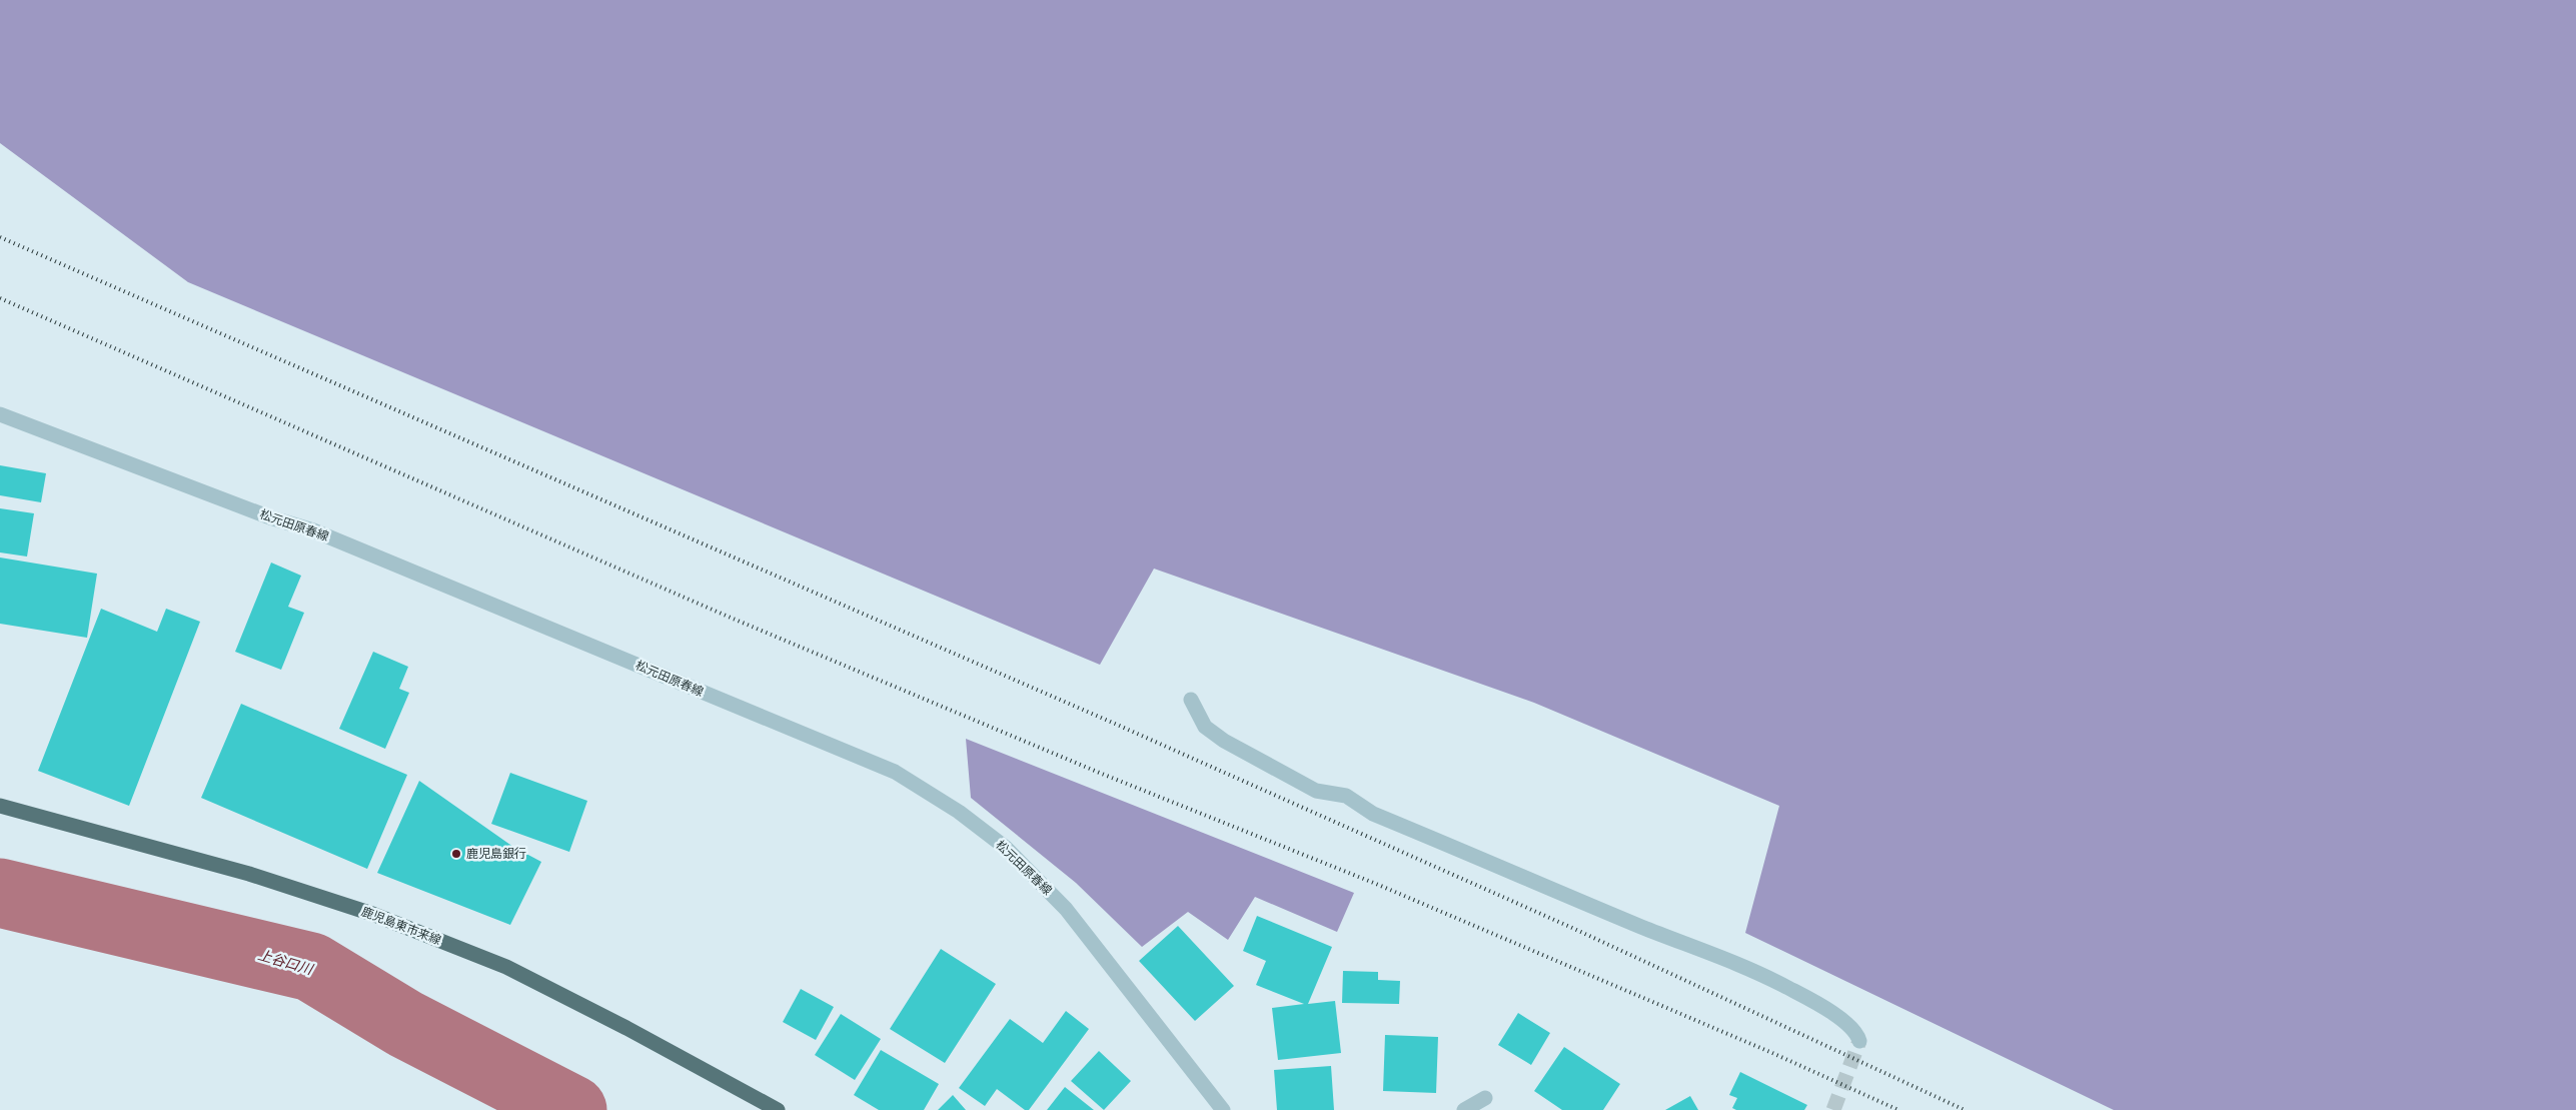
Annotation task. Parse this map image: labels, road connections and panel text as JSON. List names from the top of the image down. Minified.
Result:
{"streets":{"main road":["鹿児島東市来線"],"street":["松元田原春線"]},"water":["上谷口川"],"places":["鹿児島銀行"]}
